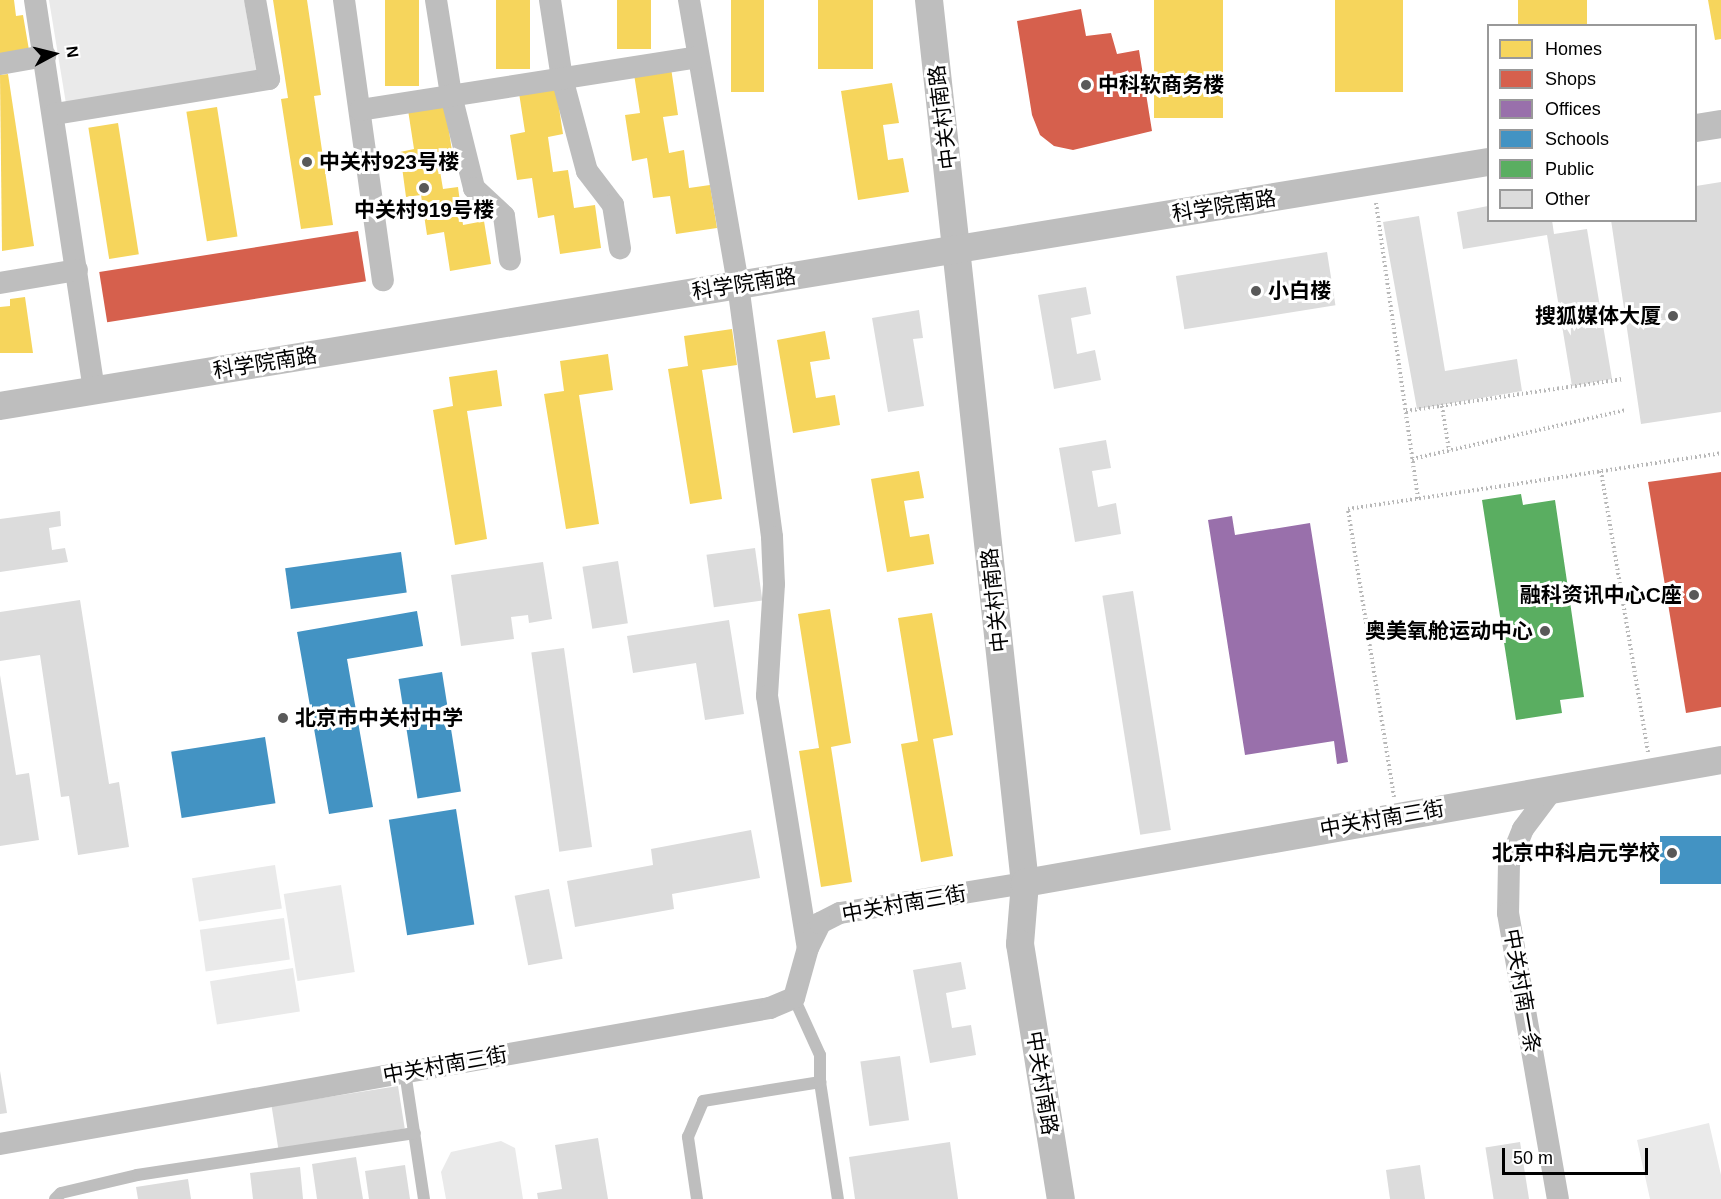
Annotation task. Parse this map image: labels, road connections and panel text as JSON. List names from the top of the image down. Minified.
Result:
{"streets":{"street":["中关村南路","科学院南路","中关村南三街","中关村南一条"]},"crossings":[["中关村南路","科学院南路"],["中关村南路","中关村南三街"],["中关村南三街","中关村南一条"]],"places":["中科软商务楼","中关村923号楼","中关村919号楼","小白楼","搜狐媒体大厦","融科资讯中心C座","奥美氧舱运动中心","北京市中关村中学","北京中科启元学校"],"legend":["Homes","Shops","Offices","Schools","Public","Other"],"scale_bar":"50 m","north":"right"}
